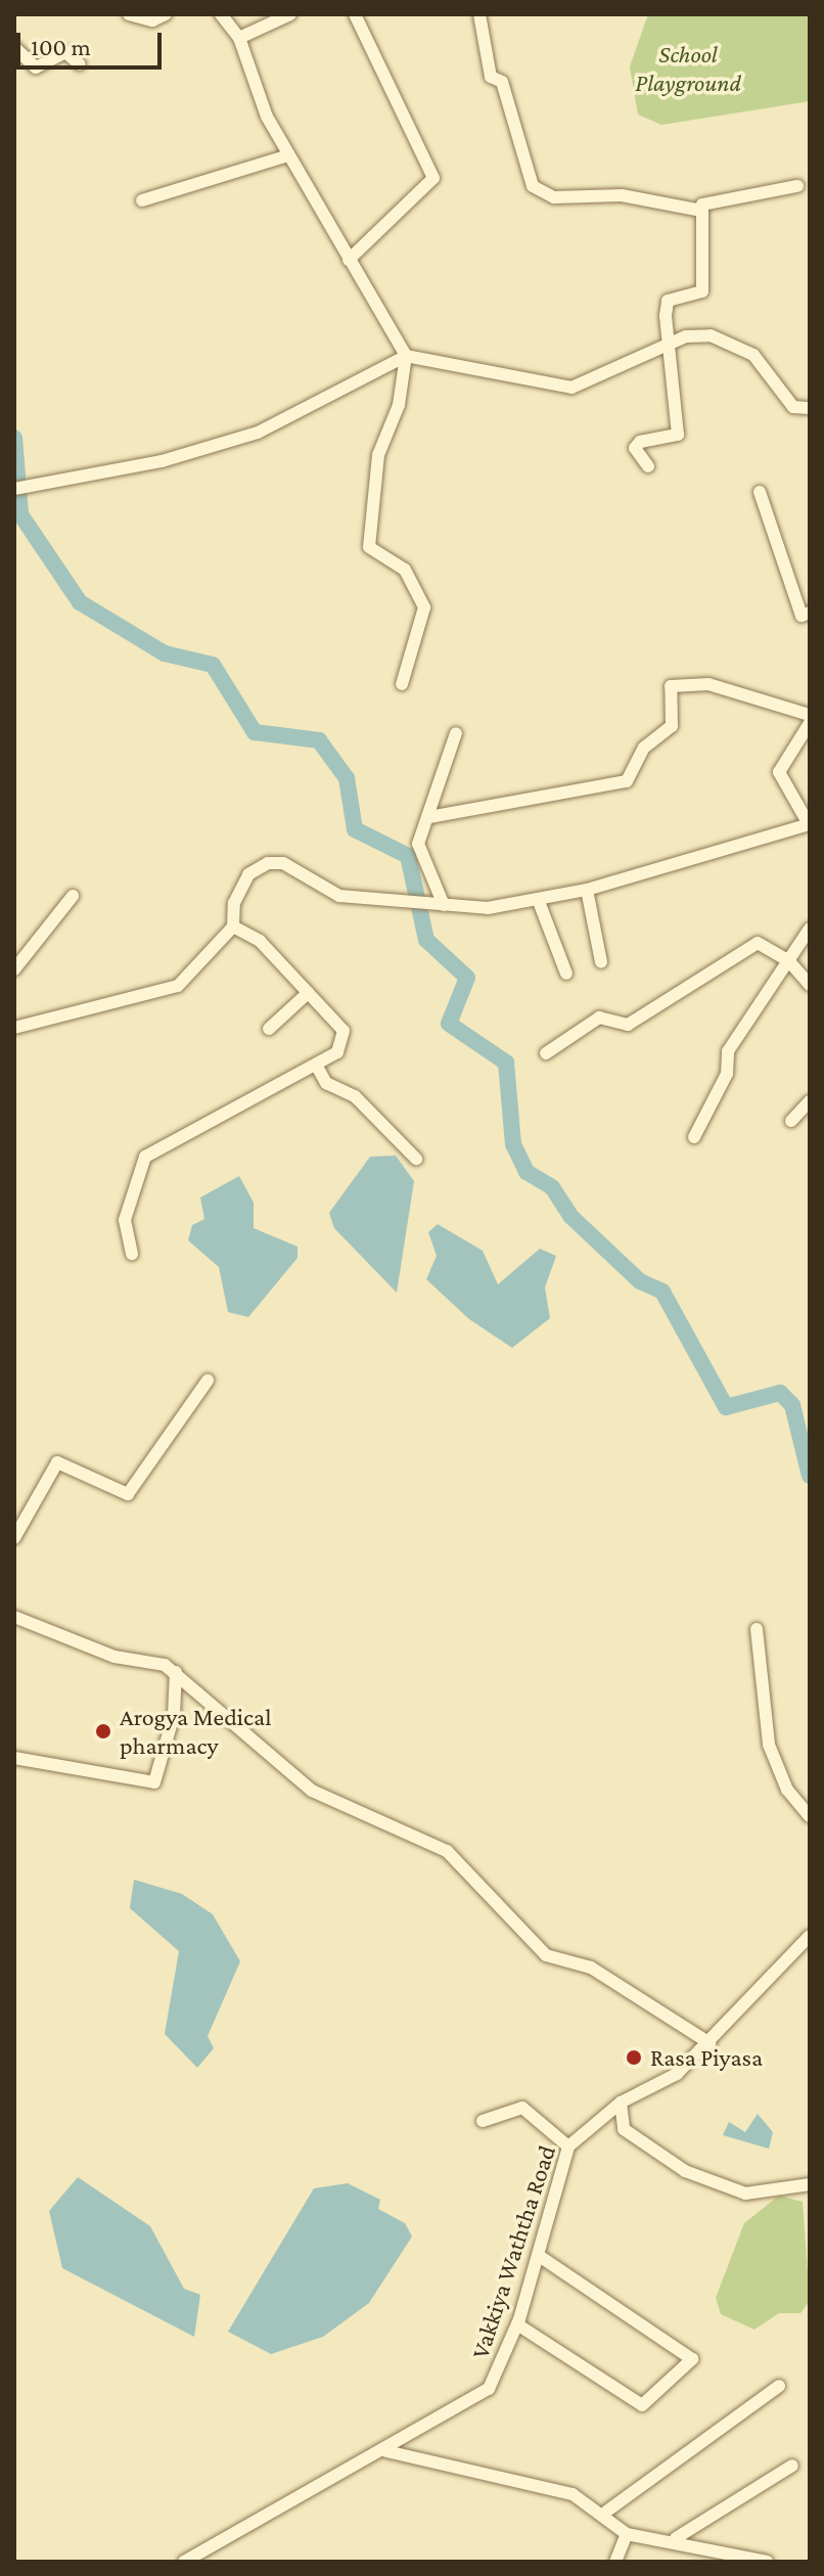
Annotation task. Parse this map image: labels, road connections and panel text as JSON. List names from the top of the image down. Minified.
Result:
{"streets":{"street":["Vakkiya Waththa Road"]},"parks":["School Playground"],"places":["Arogya Medical pharmacy","Rasa Piyasa"],"scale_bar":"100 m"}
